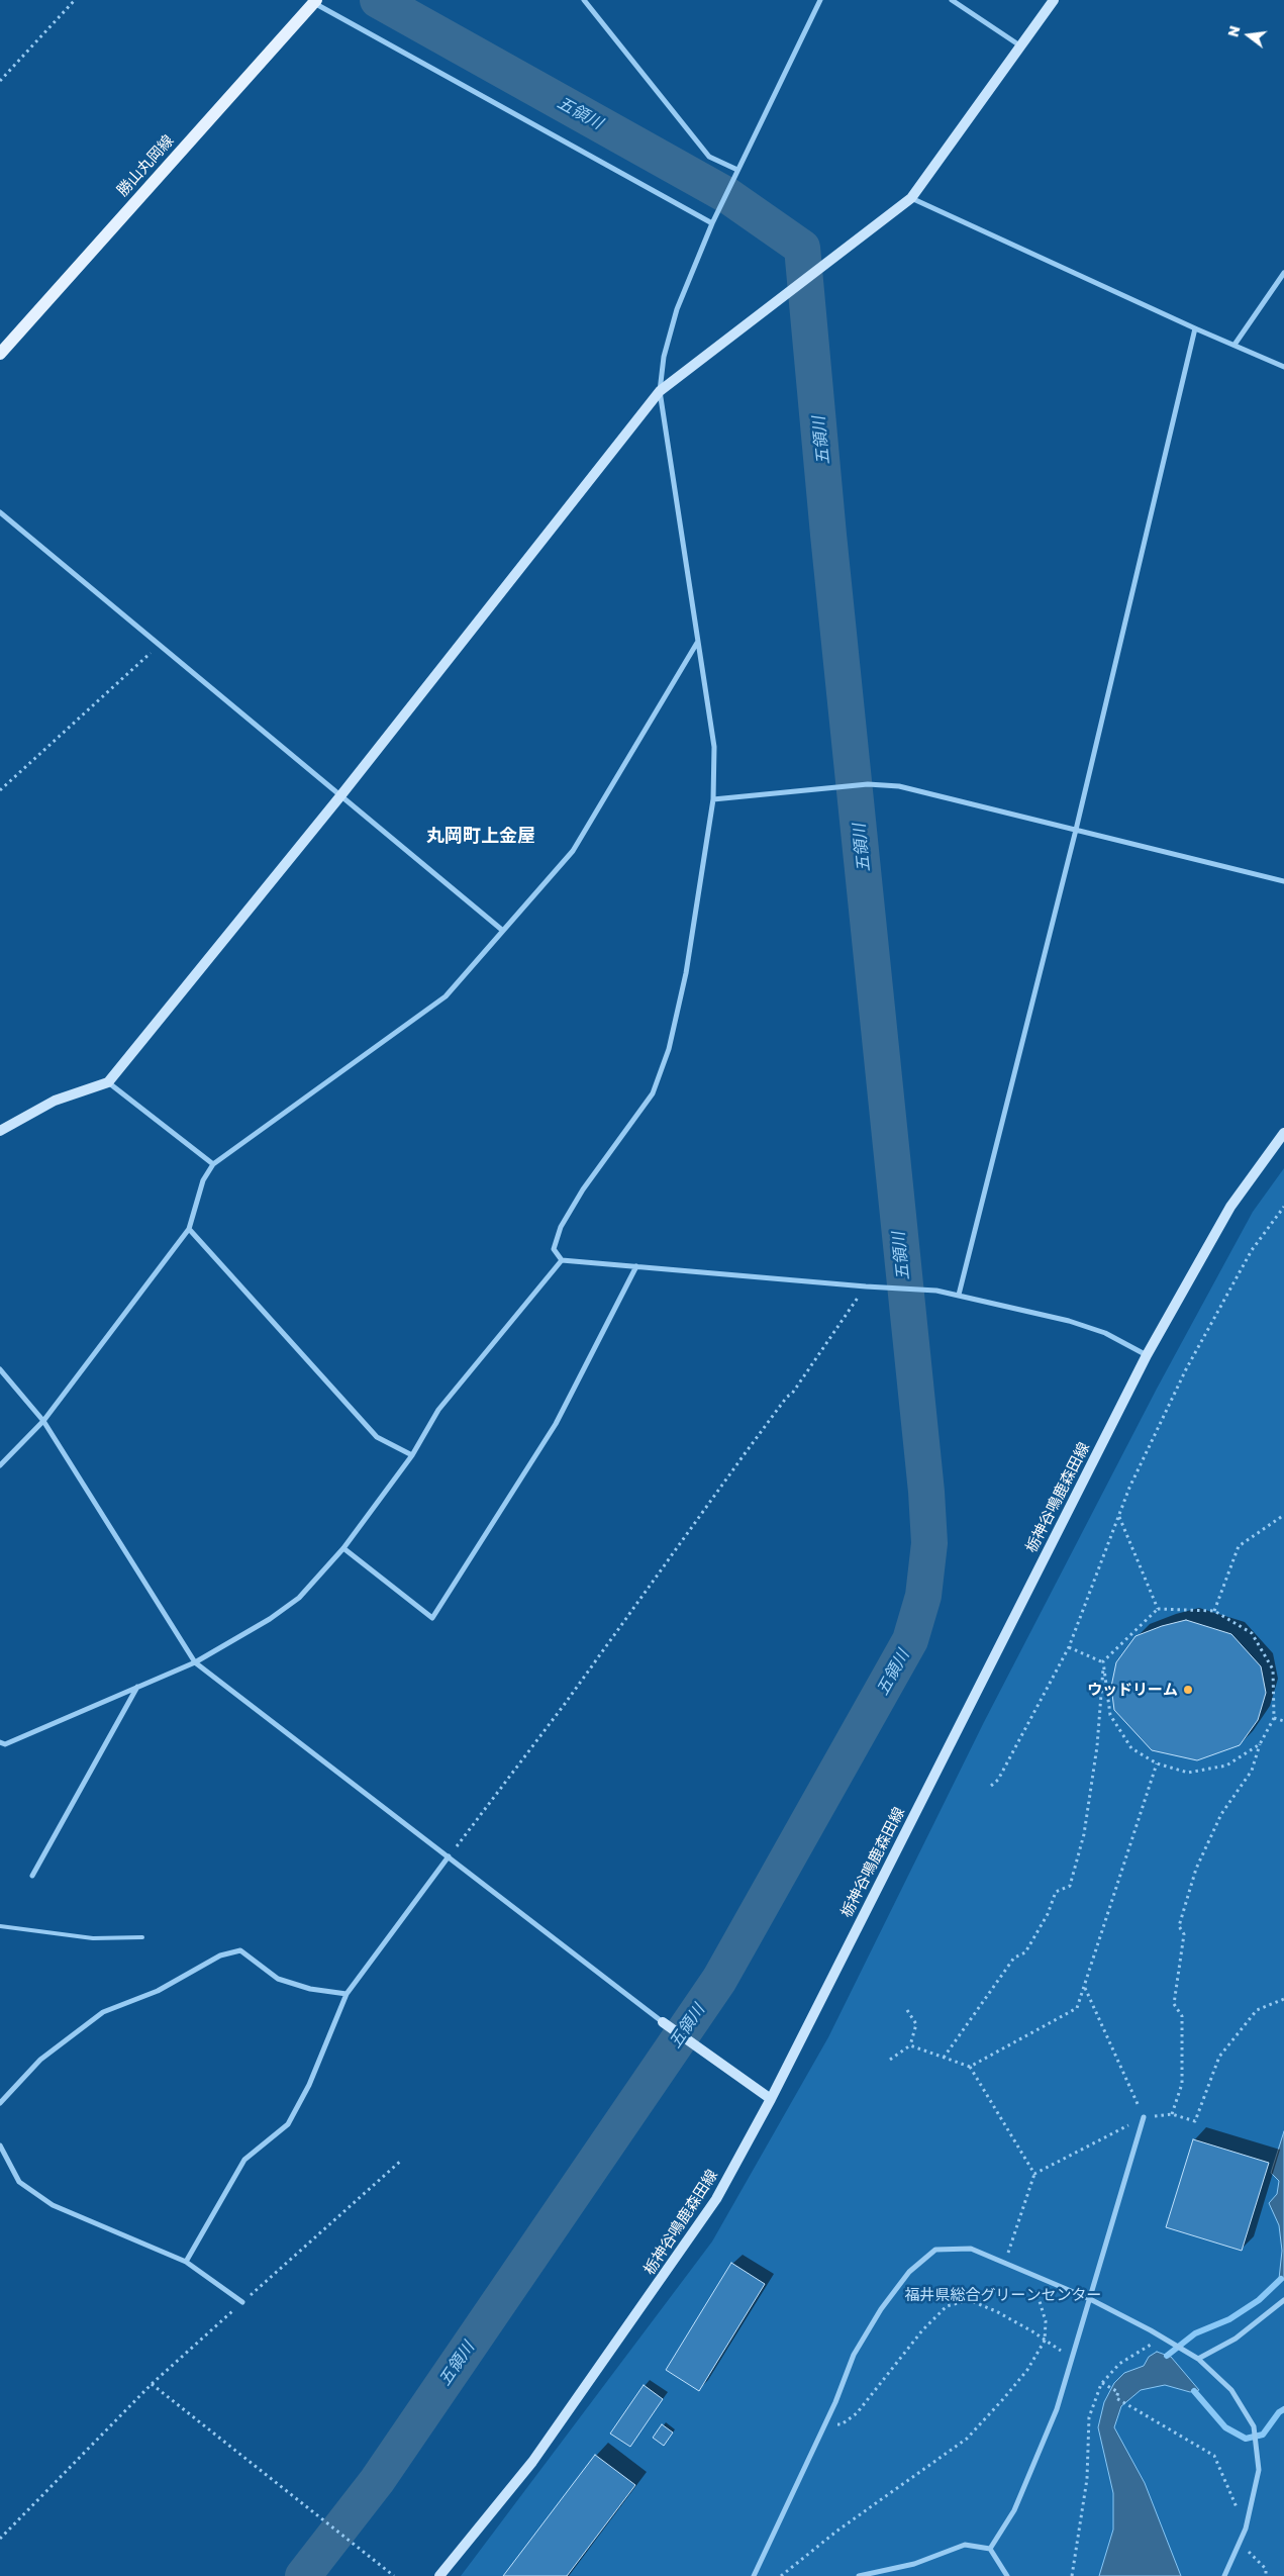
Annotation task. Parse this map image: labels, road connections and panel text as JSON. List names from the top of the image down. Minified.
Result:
{"streets":{"main road":["勝山丸岡線"],"street":["栃神谷鳴鹿森田線"]},"districts":["丸岡町上金屋"],"water":["五領川"],"parks":["福井県総合グリーンセンター"],"places":["ウッドリーム"],"north":"left"}
